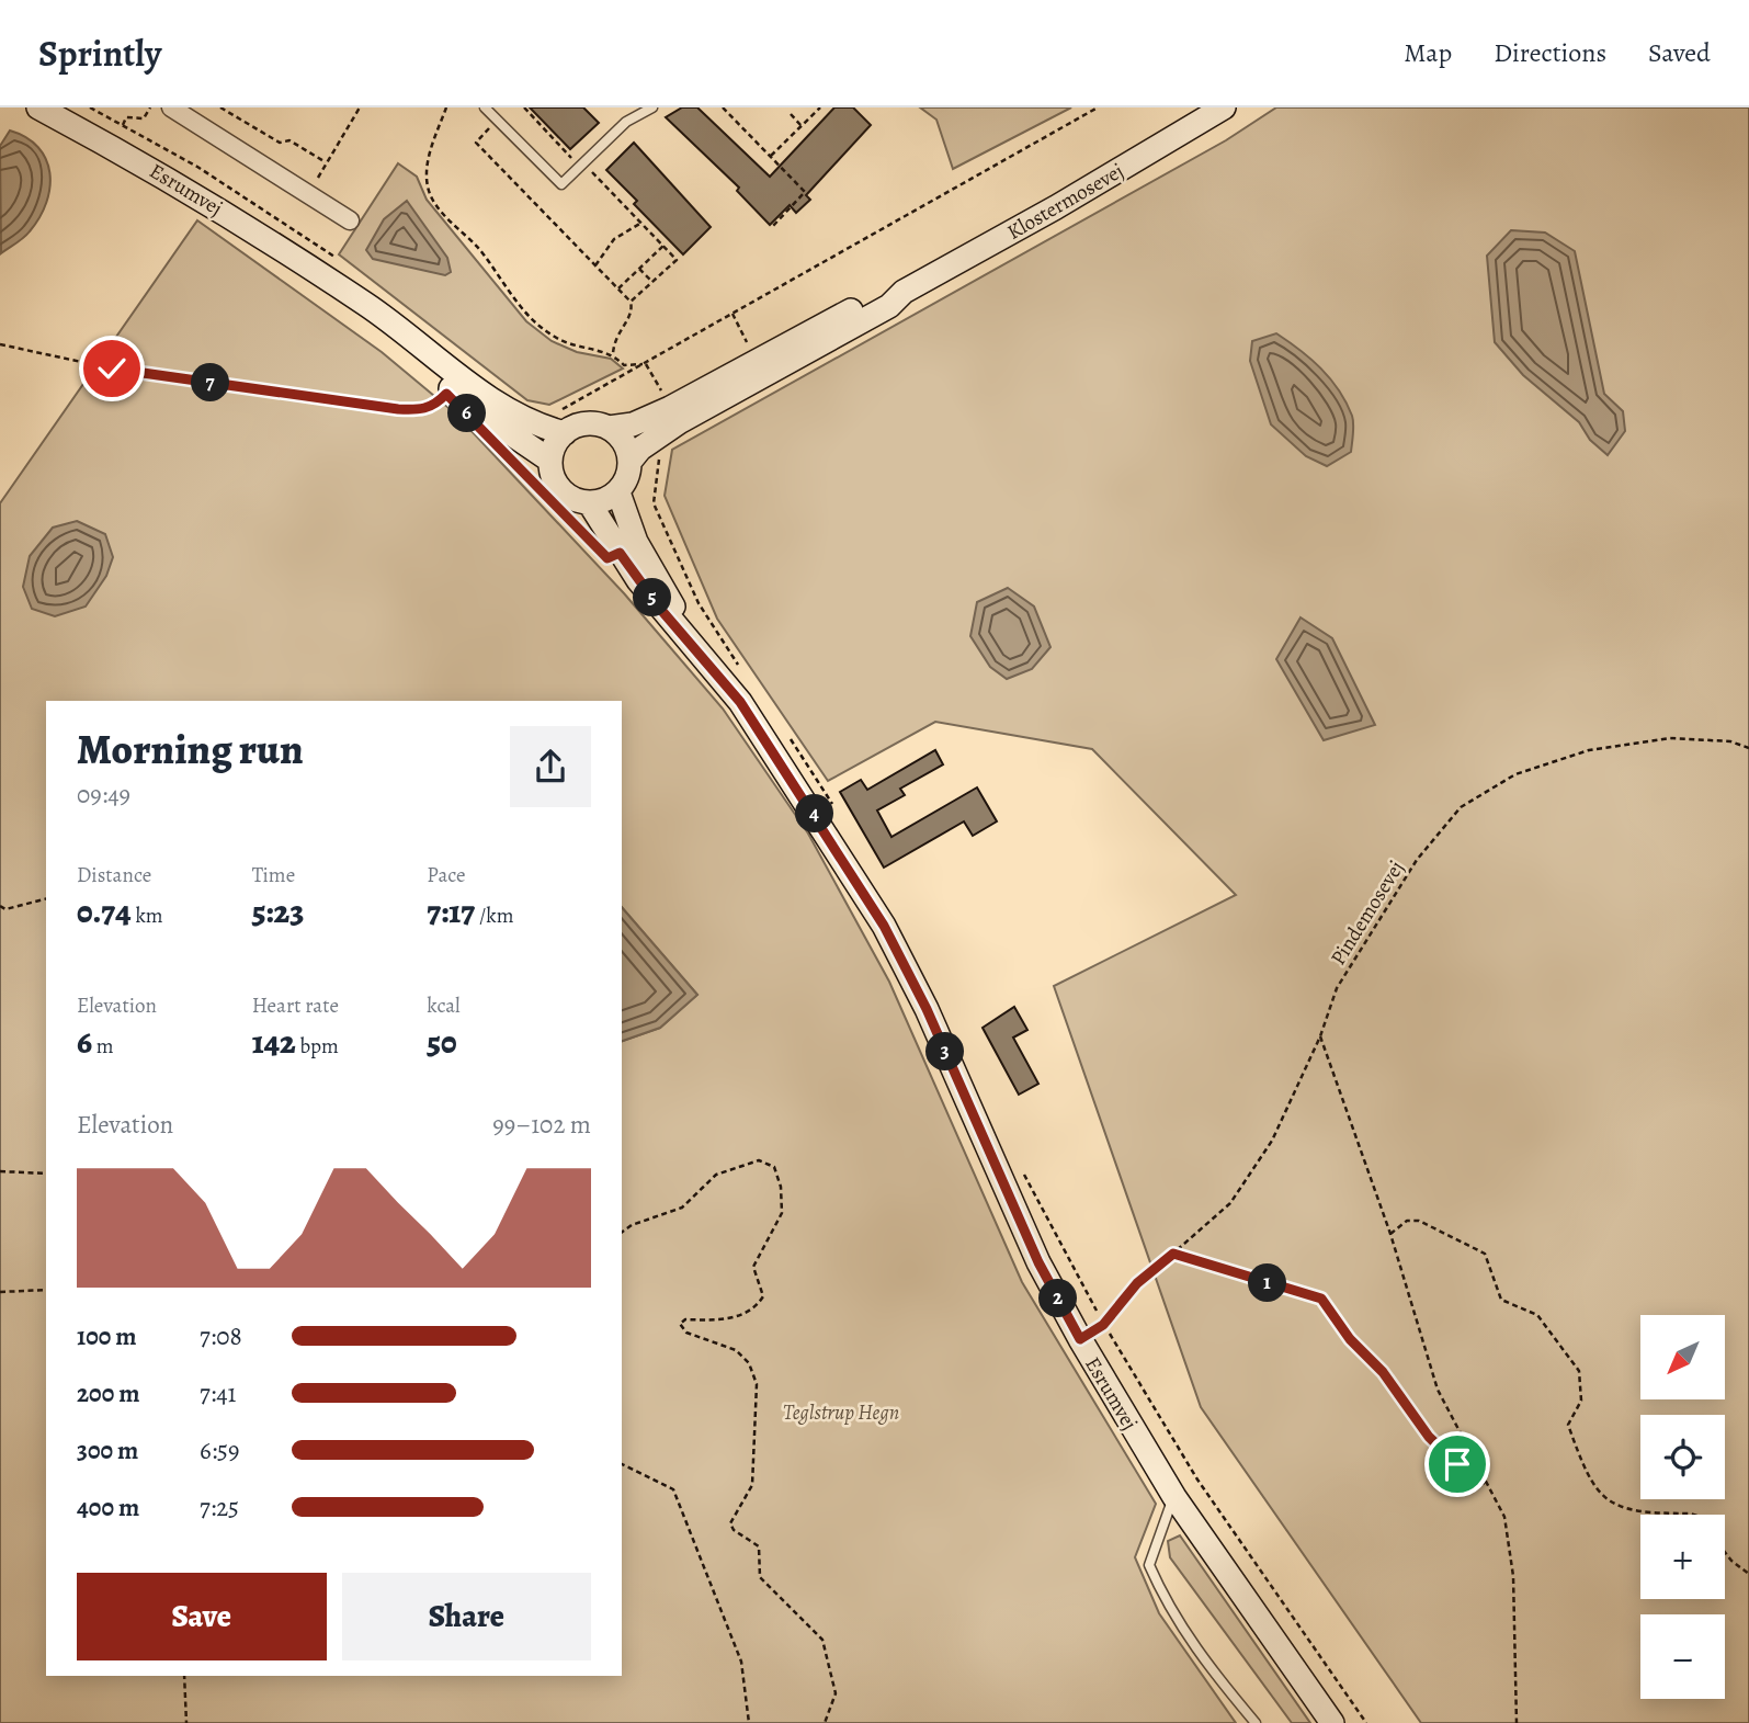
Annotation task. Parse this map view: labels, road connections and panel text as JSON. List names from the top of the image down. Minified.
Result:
{"streets":{"main road":["Esrumvej","Klostermosevej"],"path":["Pindemosevej"]},"crossings":[["Esrumvej","Klostermosevej"]],"parks":["Teglstrup Hegn"],"north":"bottom left","page":{"header":"Sprintly","nav":["Map","Directions","Saved"],"pins":["7","6","5","4","3","1","2"],"heading":["Morning run","09:49"],"stats":[["Distance","0.74 km"],["Time","5:23"],["Pace","7:17 /km"],["Elevation","6 m"],["Heart rate","142 bpm"],["kcal","50"]],"chart":["Elevation","99–102 m"],"list":[{"name":"100 m","note":"7:08"},{"name":"200 m","note":"7:41"},{"name":"300 m","note":"6:59"},{"name":"400 m","note":"7:25"}],"map_buttons":["+","−"],"buttons":["Save","Share"]}}
